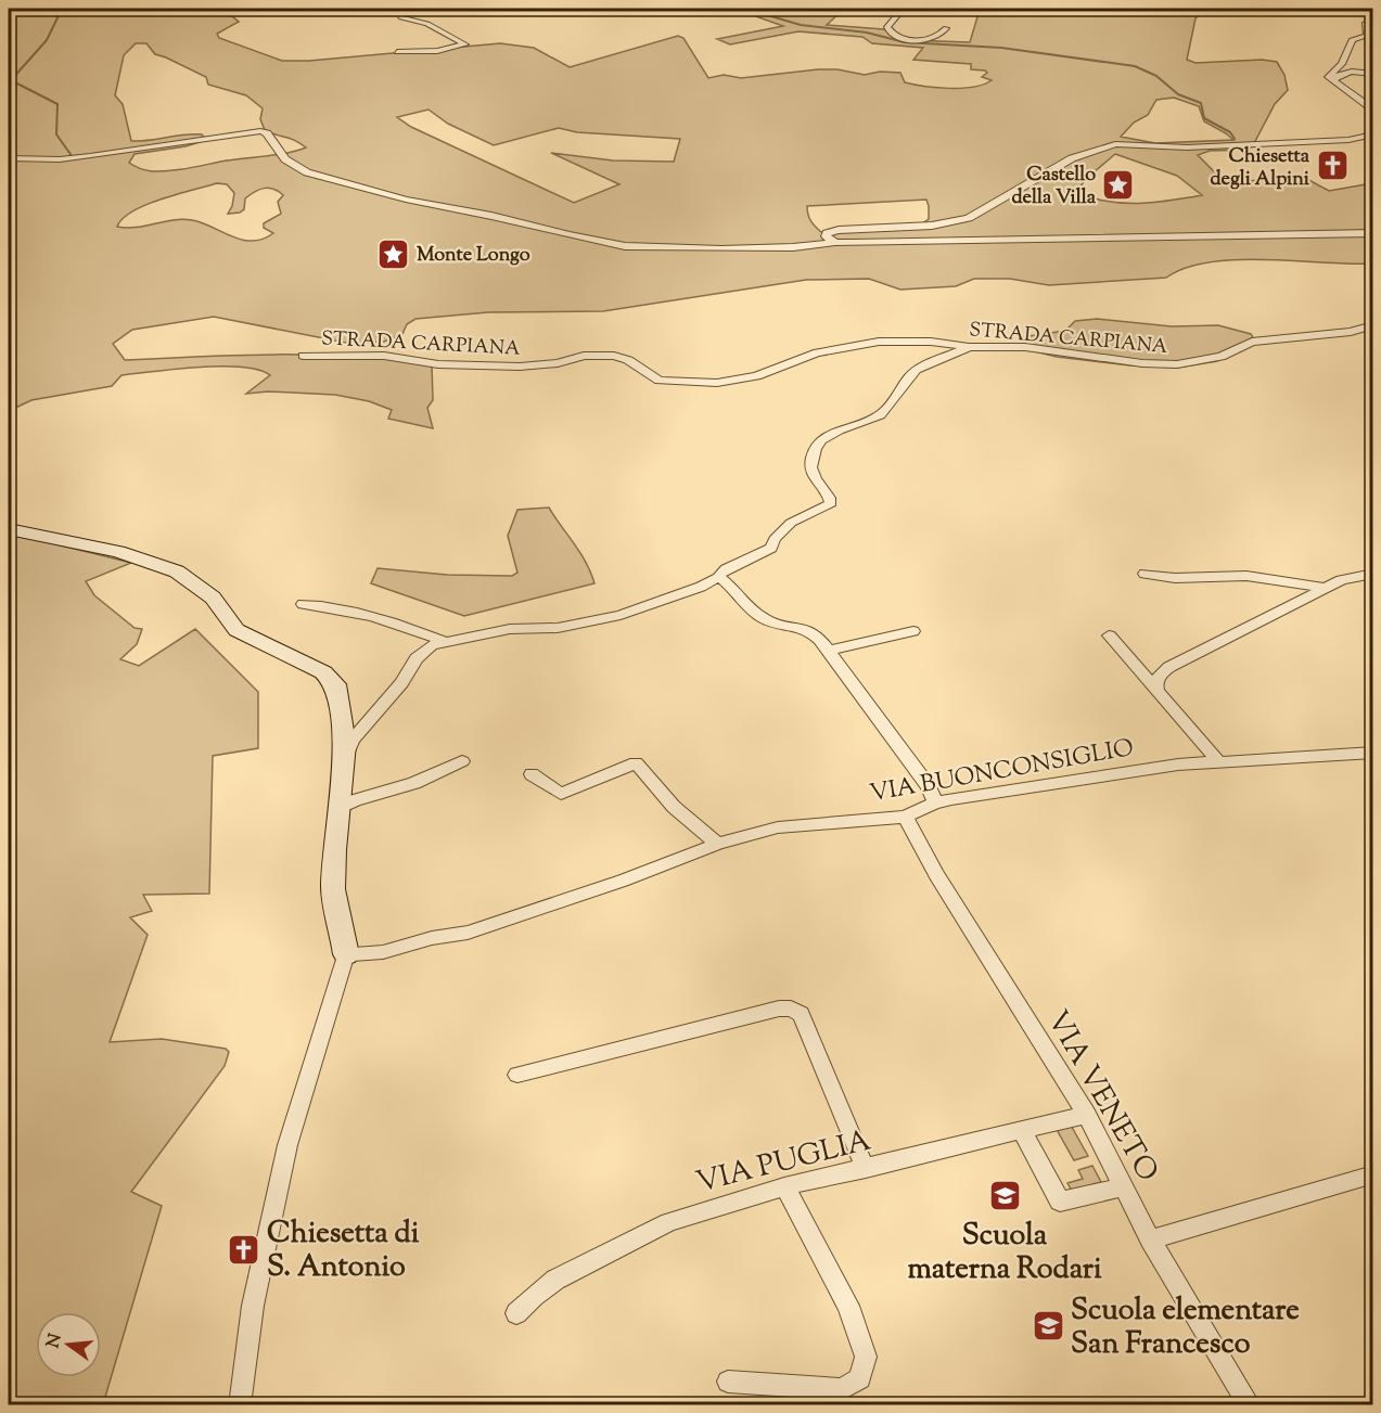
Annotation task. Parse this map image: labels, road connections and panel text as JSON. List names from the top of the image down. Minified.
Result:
{"streets":{"street":["STRADA CARPIANA","VIA BUONCONSIGLIO","VIA VENETO","VIA PUGLIA"]},"crossings":[["VIA BUONCONSIGLIO","VIA VENETO"],["VIA VENETO","VIA PUGLIA"]],"places":{"church":["Chiesetta degli Alpini","Chiesetta di S. Antonio"],"place":["Castello della Villa","Monte Longo"],"school or university":["Scuola materna Rodari","Scuola elementare San Francesco"]},"north":"left"}
